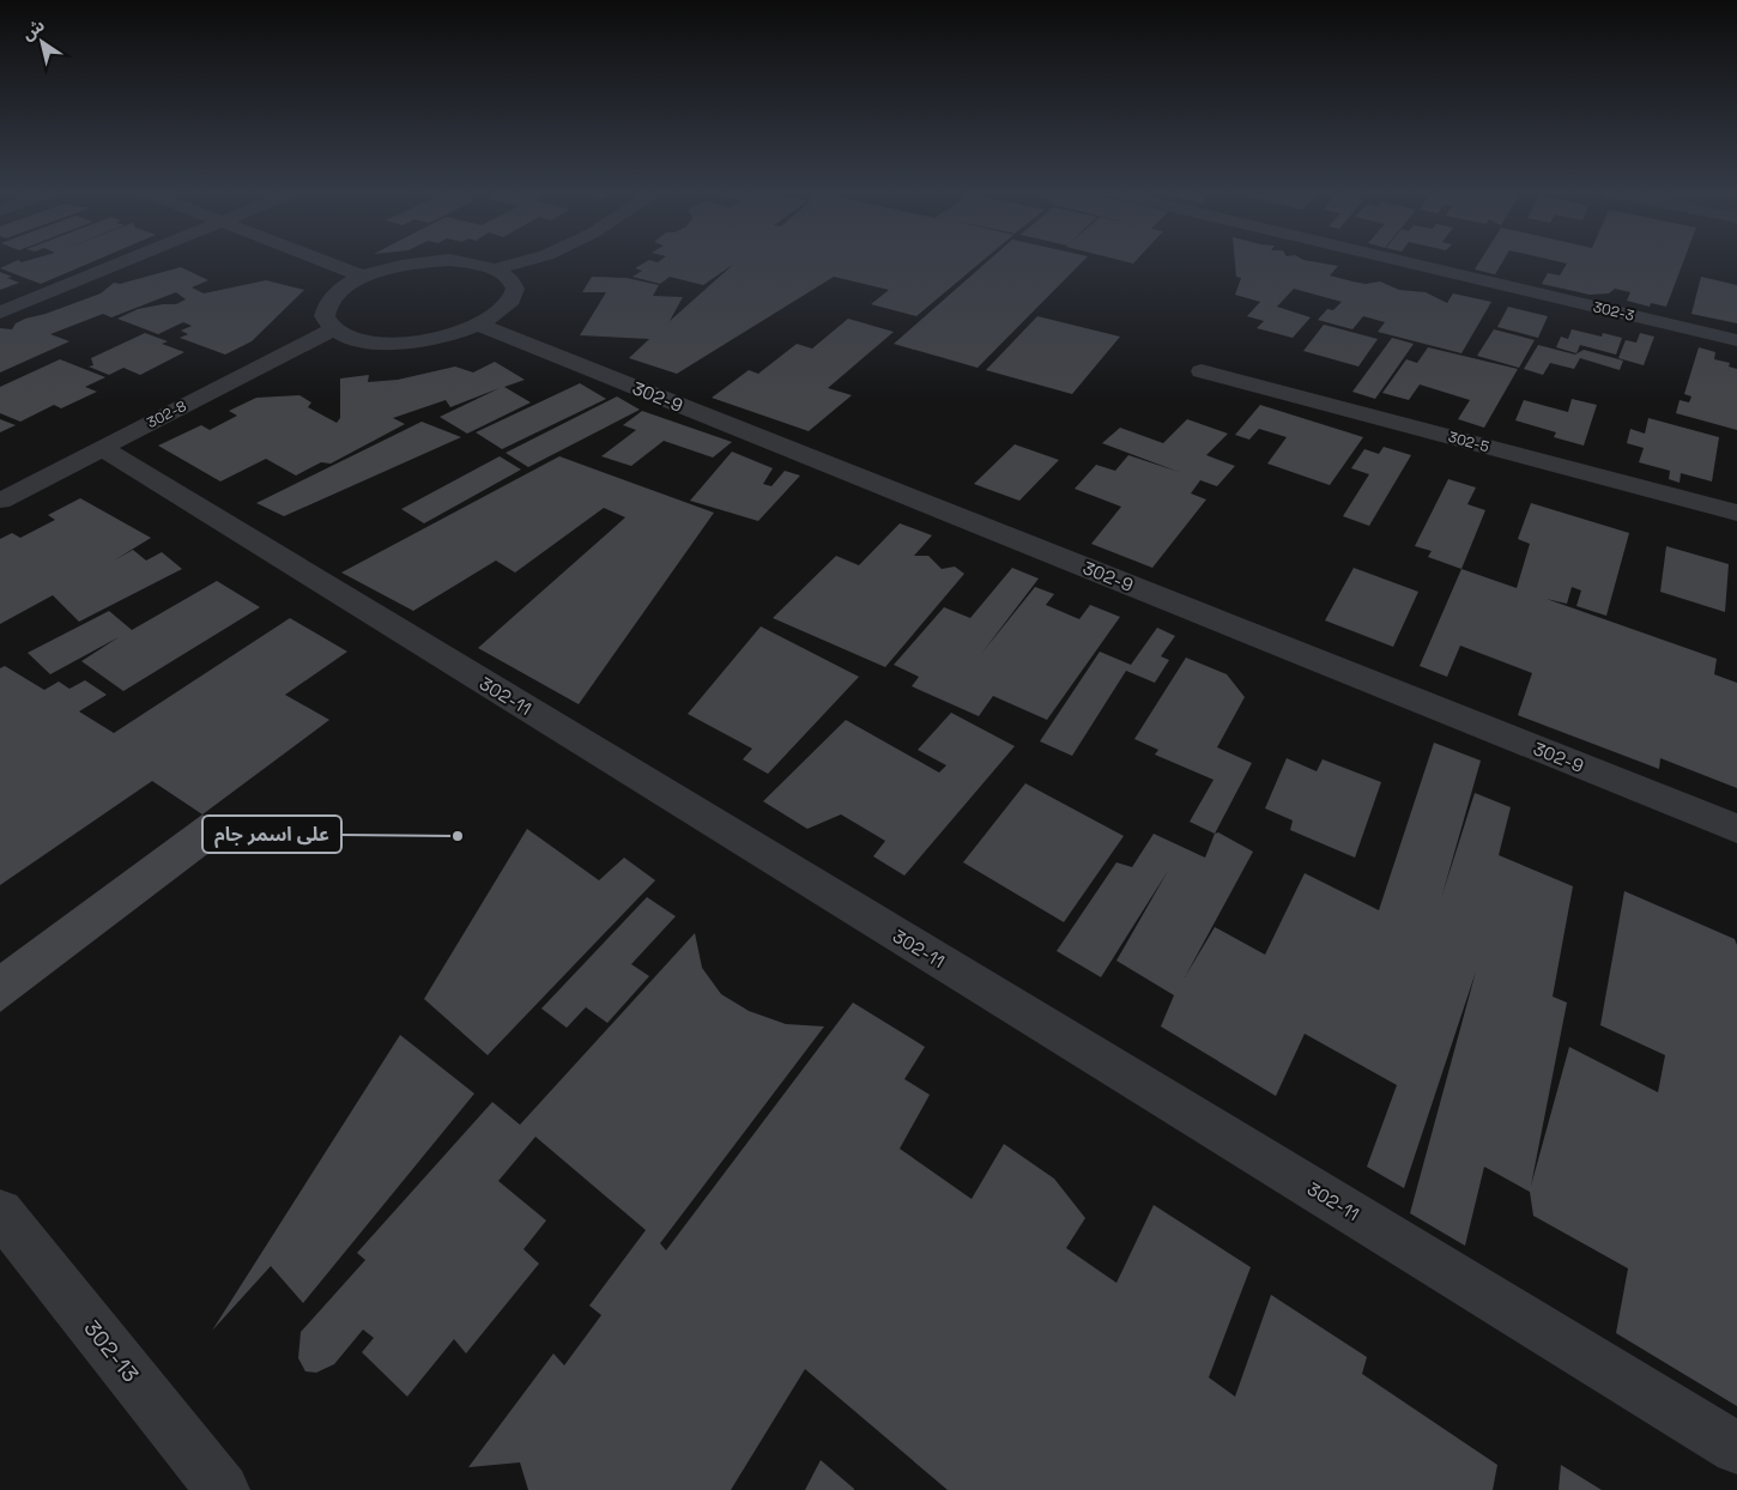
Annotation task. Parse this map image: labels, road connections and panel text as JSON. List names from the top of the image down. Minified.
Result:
{"streets":{"street":["302-3","302-9","302-8","302-5","302-11","302-13"]},"crossings":[["302-8","302-11"]],"places":["علی اسمر جام"],"north":"top left"}
